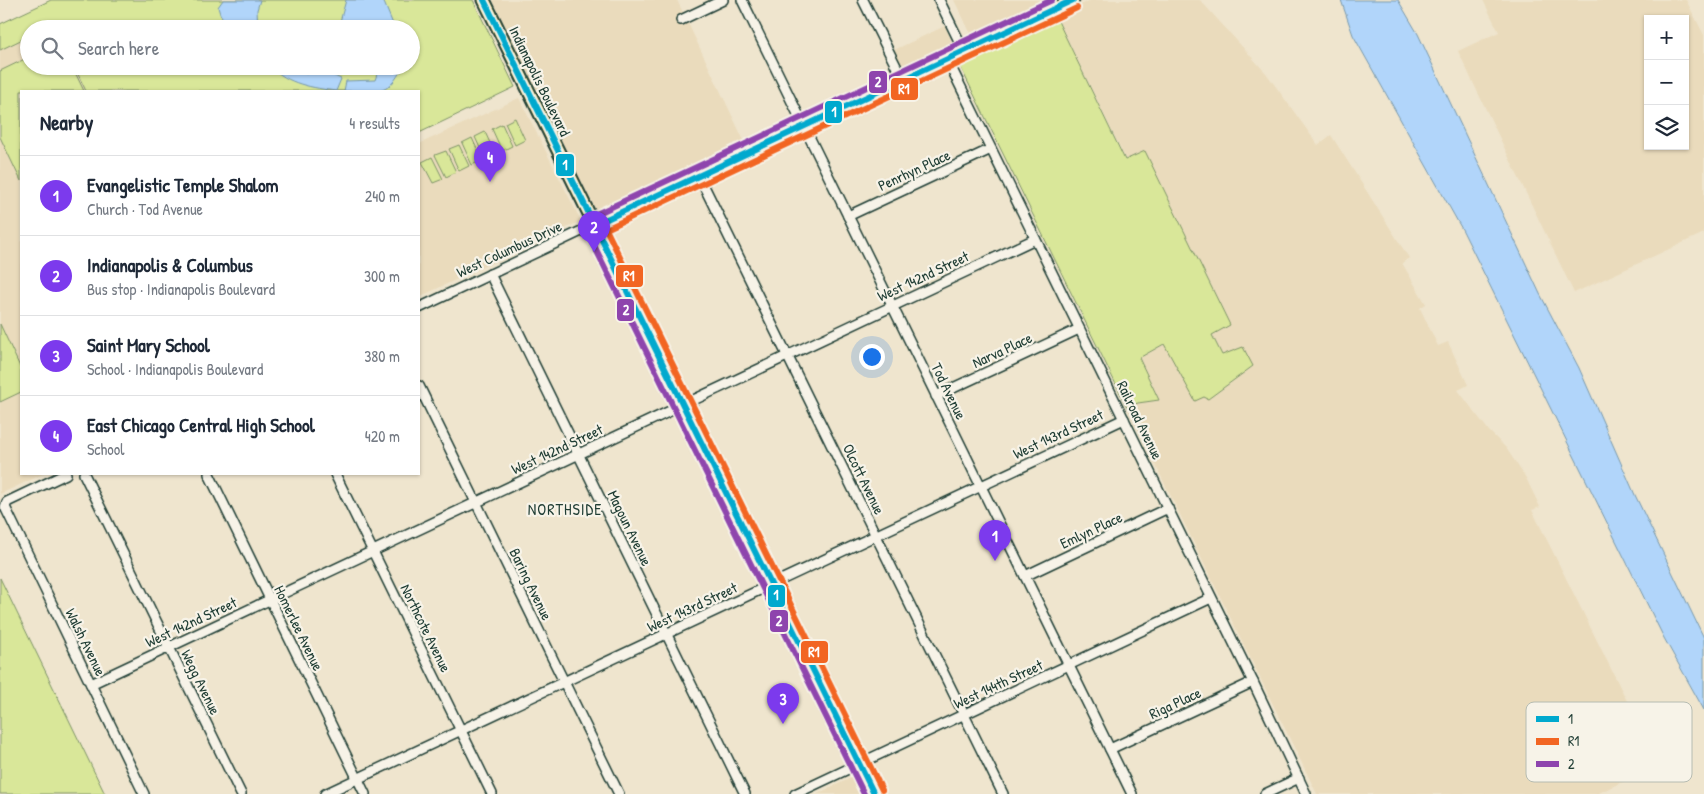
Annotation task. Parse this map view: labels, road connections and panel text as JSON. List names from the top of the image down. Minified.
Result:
{"streets":{"main road":["Indianapolis Boulevard","West Columbus Drive"],"street":["Penrhyn Place","West 142nd Street","Narva Place","Tod Avenue","Railroad Avenue","West 143rd Street","Olcott Avenue","Magoun Avenue","Emlyn Place","Baring Avenue","Homerlee Avenue","Northcote Avenue","Walsh Avenue","Wegg Avenue","West 144th Street","Riga Place"]},"crossings":[["Indianapolis Boulevard","West Columbus Drive"],["Indianapolis Boulevard","West 142nd Street"],["Indianapolis Boulevard","West 143rd Street"],["Indianapolis Boulevard","West 144th Street"],["Penrhyn Place","Tod Avenue"],["Penrhyn Place","Railroad Avenue"],["West Columbus Drive","Tod Avenue"],["West Columbus Drive","Railroad Avenue"],["West Columbus Drive","Olcott Avenue"],["West Columbus Drive","Magoun Avenue"],["West 142nd Street","Tod Avenue"],["West 142nd Street","Railroad Avenue"],["West 142nd Street","Olcott Avenue"],["West 142nd Street","Magoun Avenue"],["West 142nd Street","Baring Avenue"],["West 142nd Street","Homerlee Avenue"],["West 142nd Street","Northcote Avenue"],["West 142nd Street","Walsh Avenue"],["West 142nd Street","Wegg Avenue"],["Narva Place","Tod Avenue"],["Narva Place","Railroad Avenue"],["Tod Avenue","West 143rd Street"],["Tod Avenue","Emlyn Place"],["Tod Avenue","West 144th Street"],["Tod Avenue","Riga Place"],["Railroad Avenue","West 143rd Street"],["Railroad Avenue","Emlyn Place"],["Railroad Avenue","West 144th Street"],["Railroad Avenue","Riga Place"],["West 143rd Street","Olcott Avenue"],["West 143rd Street","Magoun Avenue"],["West 143rd Street","Baring Avenue"],["West 143rd Street","Homerlee Avenue"],["West 143rd Street","Northcote Avenue"],["Olcott Avenue","West 144th Street"]],"districts":["NORTHSIDE"],"lines":["transit line 1","transit line 2","transit line R1"],"legend":["1","R1","2"],"page":{"map_buttons":["+","−"],"search":"Search here","heading":["Nearby","4 results"],"pins":["4","2","1","3"],"list":[{"mark":"1","name":"Evangelistic Temple Shalom","note":"Church · Tod Avenue","value":"240 m"},{"mark":"2","name":"Indianapolis & Columbus","note":"Bus stop · Indianapolis Boulevard","value":"300 m"},{"mark":"3","name":"Saint Mary School","note":"School · Indianapolis Boulevard","value":"380 m"},{"mark":"4","name":"East Chicago Central High School","note":"School","value":"420 m"}]}}
